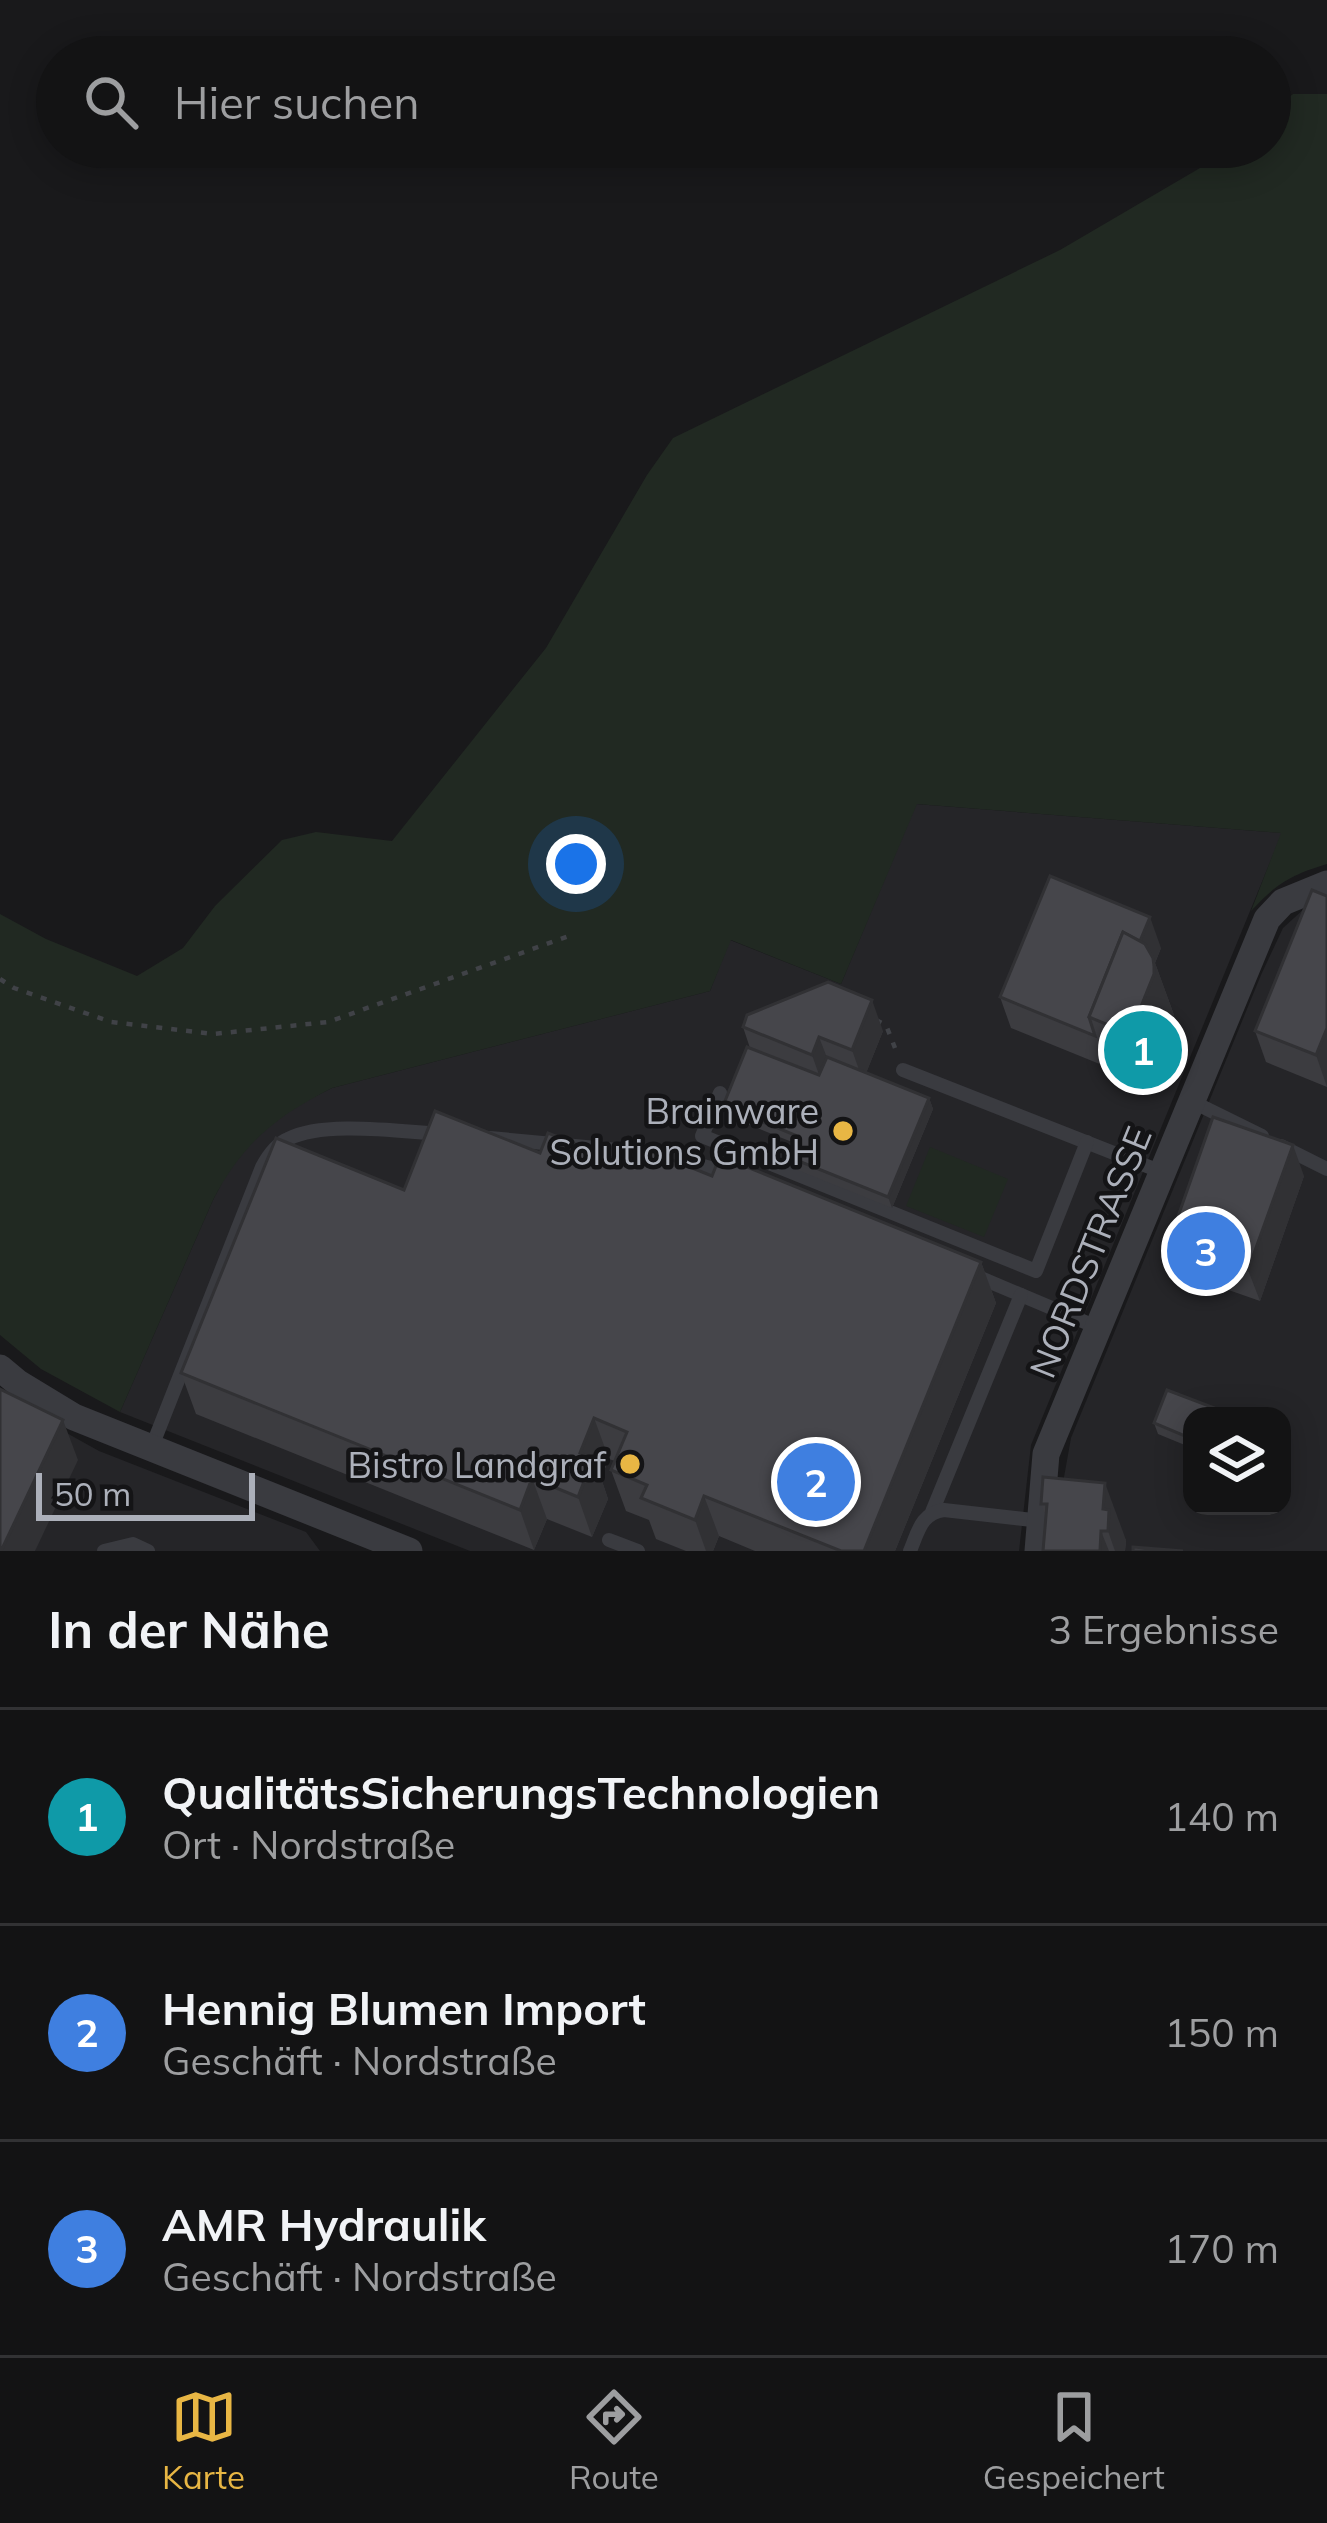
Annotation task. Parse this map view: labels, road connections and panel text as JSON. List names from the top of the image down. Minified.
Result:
{"streets":{"street":["NORDSTRASSE"]},"places":["Brainware Solutions GmbH","Bistro Landgraf"],"scale_bar":"50 m","page":{"search":"Hier suchen","pins":["1","3","2"],"scale":"50 m","heading":["In der Nähe","3 Ergebnisse"],"list":[{"mark":"1","name":"QualitätsSicherungsTechnologien","note":"Ort · Nordstraße","value":"140 m"},{"mark":"2","name":"Hennig Blumen Import","note":"Geschäft · Nordstraße","value":"150 m"},{"mark":"3","name":"AMR Hydraulik","note":"Geschäft · Nordstraße","value":"170 m"}],"nav":["Karte","Route","Gespeichert"]}}
